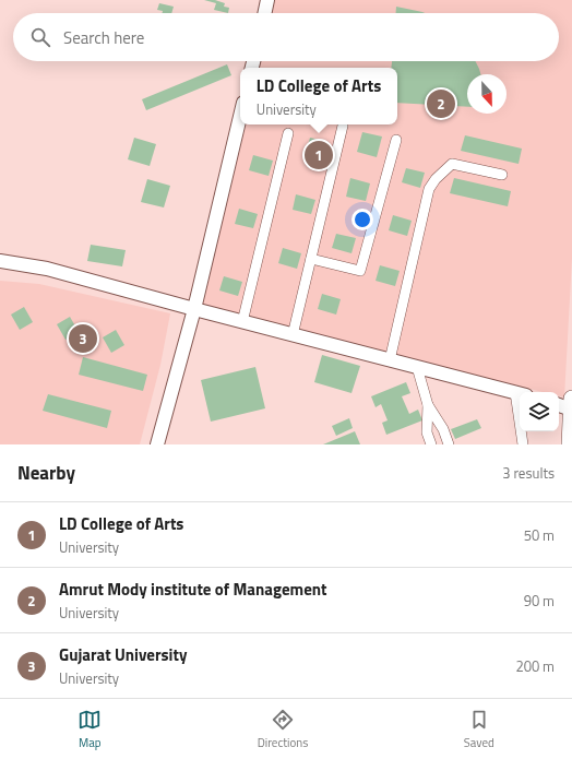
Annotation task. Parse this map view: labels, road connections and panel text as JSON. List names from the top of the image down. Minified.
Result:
{"north":"bottom","page":{"search":"Search here","popup":["LD College of Arts","University"],"pins":["2","1","3"],"heading":["Nearby","3 results"],"list":[{"mark":"1","name":"LD College of Arts","note":"University","value":"50 m"},{"mark":"2","name":"Amrut Mody institute of Management","note":"University","value":"90 m"},{"mark":"3","name":"Gujarat University","note":"University","value":"200 m"}],"nav":["Map","Directions","Saved"]}}
